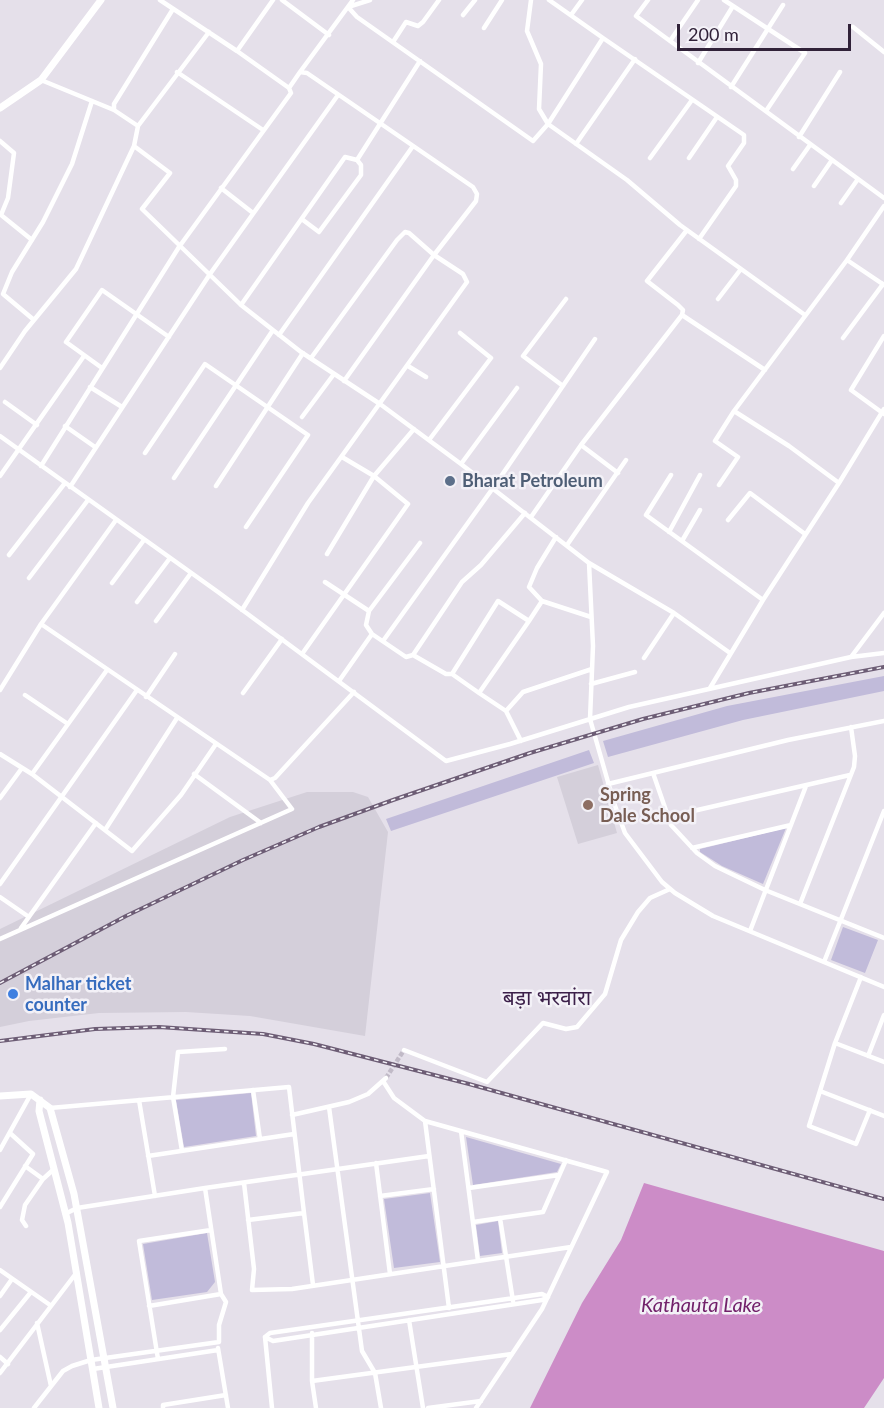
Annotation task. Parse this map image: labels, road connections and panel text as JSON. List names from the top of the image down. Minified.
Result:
{"districts":["बड़ा भरवांरा"],"water":["Kathauta Lake"],"places":["Bharat Petroleum","Spring Dale School","Malhar ticket counter"],"scale_bar":"200 m"}
